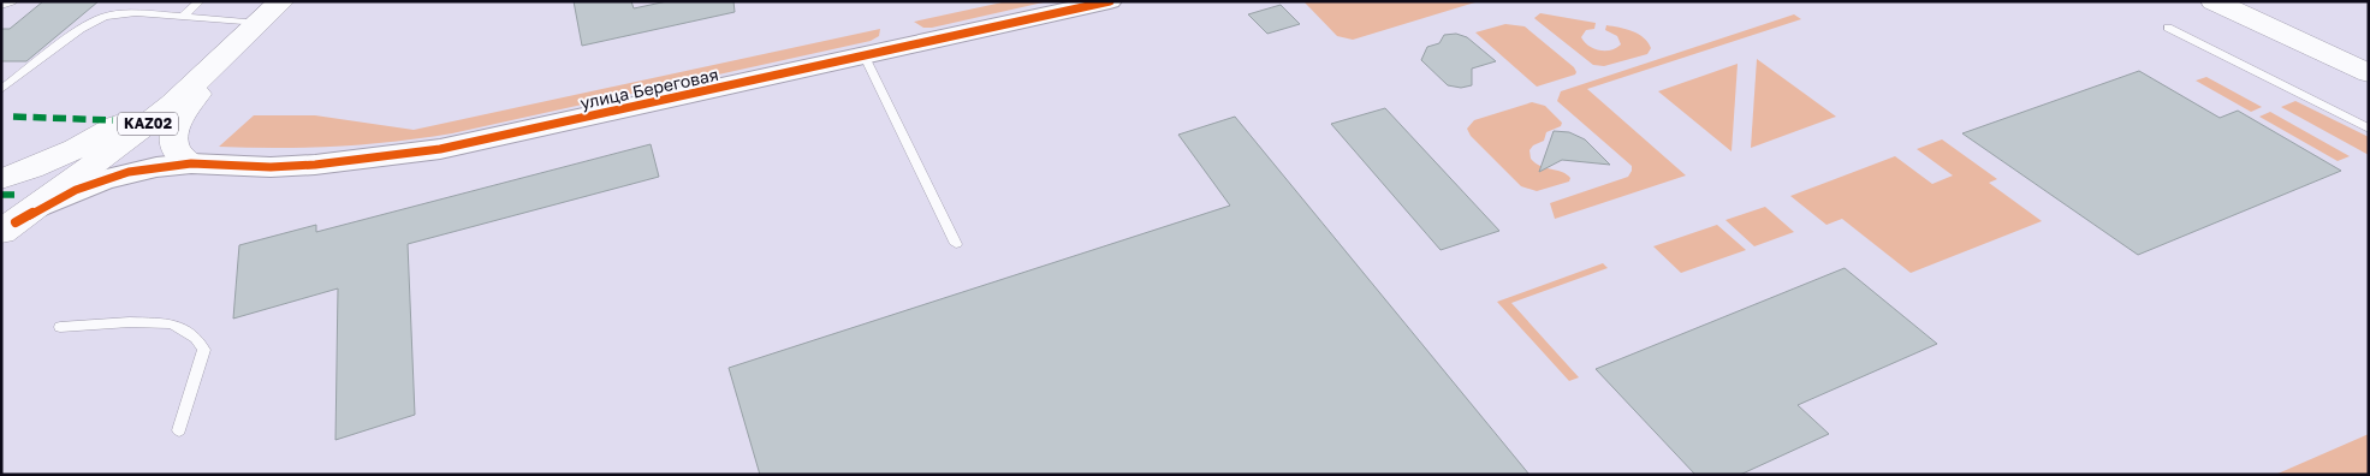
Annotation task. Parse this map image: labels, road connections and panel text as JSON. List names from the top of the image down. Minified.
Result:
{"streets":{"main road":["KАZ02"],"street":["улица Береговая"]},"crossings":[["улица Береговая","KАZ02"]]}
